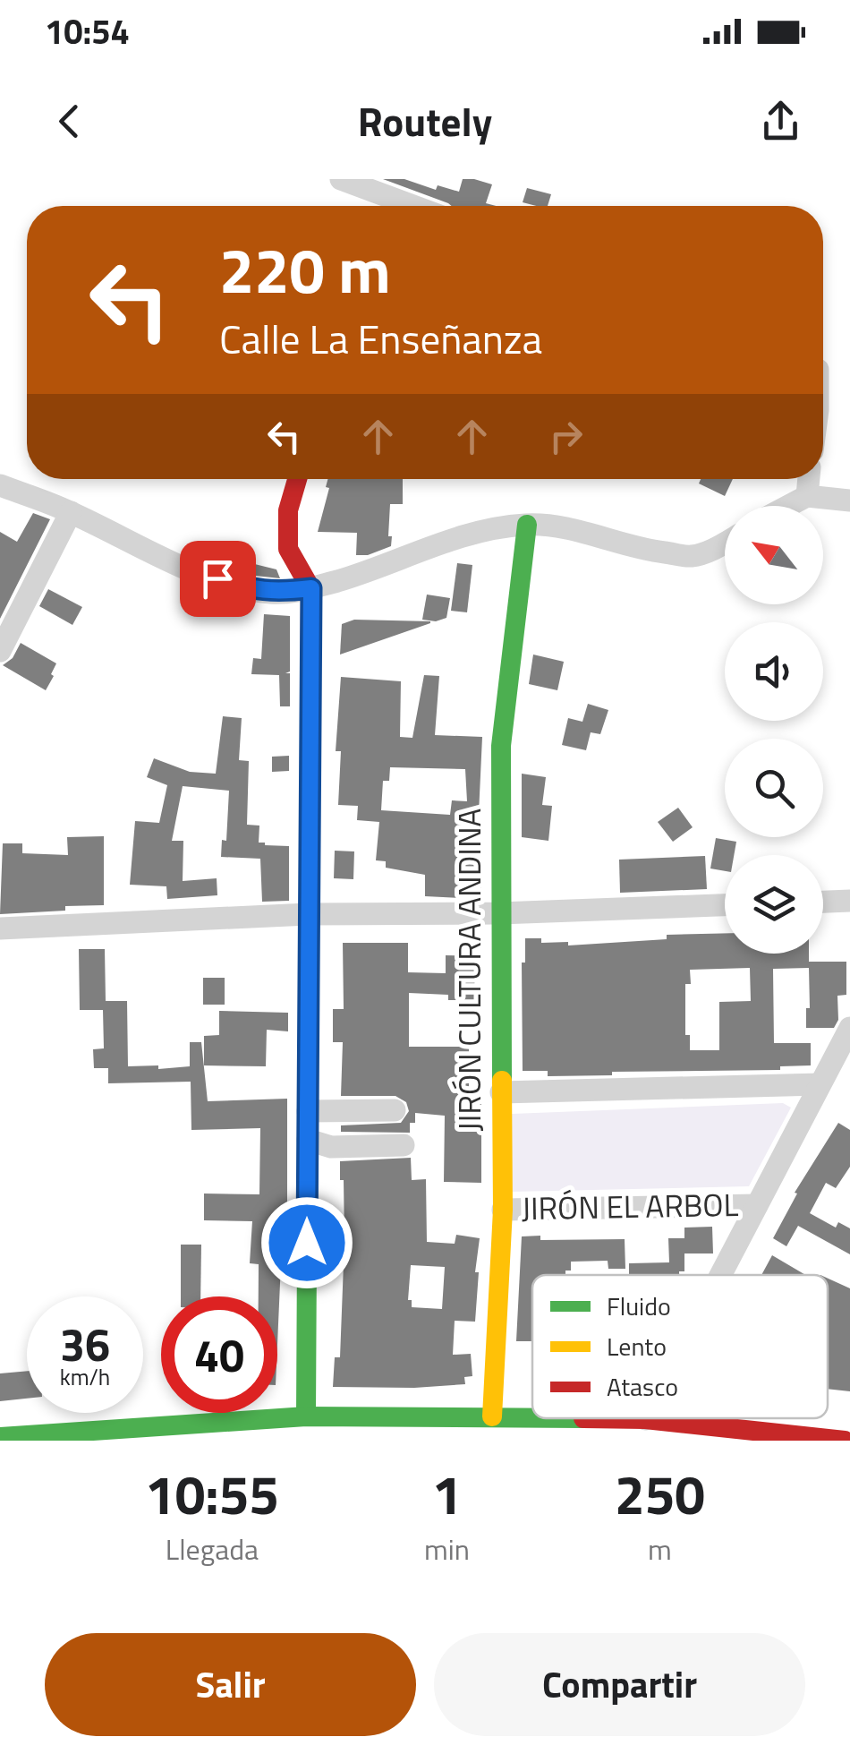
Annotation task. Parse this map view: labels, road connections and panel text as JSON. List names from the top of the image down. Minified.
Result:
{"streets":{"main road":["JIRÓN CULTURA ANDINA"],"street":["JIRÓN EL ARBOL"]},"crossings":[["JIRÓN CULTURA ANDINA","JIRÓN EL ARBOL"]],"legend":["Fluido","Lento","Atasco"],"north":"top left","page":{"status":"10:54","header":"Routely","turn":["220 m","Calle La Enseñanza"],"speed":"36 km/h","limit":"40","eta":["10:55","Llegada","1","min","250","m"],"buttons":["Salir","Compartir"]}}
